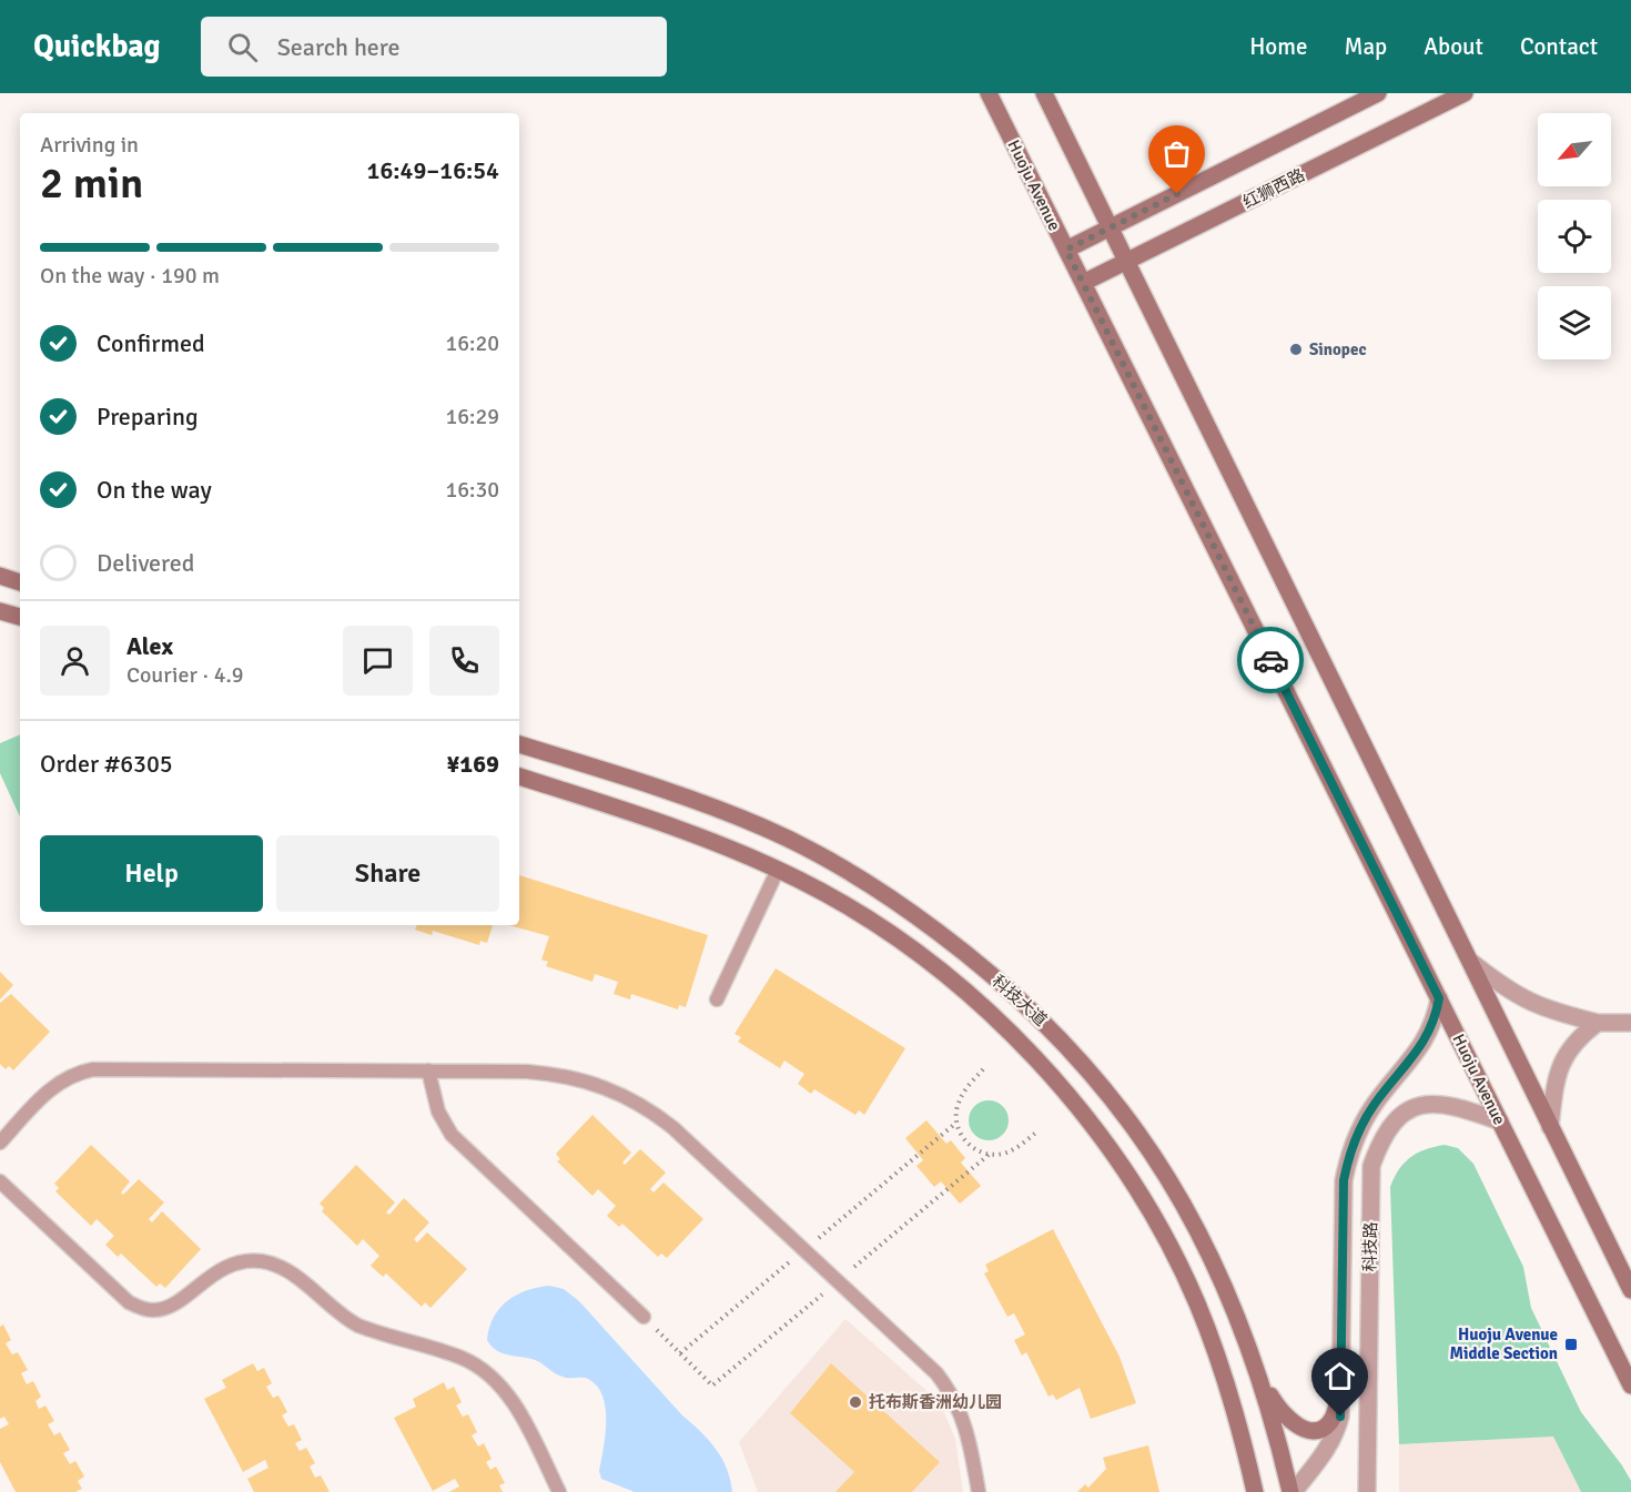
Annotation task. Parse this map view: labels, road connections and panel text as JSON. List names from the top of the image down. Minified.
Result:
{"streets":{"main road":["Huoju Avenue","红狮西路","科技大道"],"street":["科技路"]},"crossings":[["Huoju Avenue","红狮西路"],["Huoju Avenue","科技路"],["科技大道","科技路"]],"places":{"other":["Sinopec","托布斯香洲幼儿园"],"transit":["Huoju Avenue Middle Section"]},"north":"bottom left","page":{"header":"Quickbag","search":"Search here","nav":["Home","Map","About","Contact"],"heading":["2 min","Arriving in","16:49–16:54"],"panel":["Alex","Courier · 4.9","Order #6305","¥169"],"bar":"On the way · 190 m","list":[["Confirmed","16:20"],["Preparing","16:29"],["On the way","16:30"],"Delivered"],"buttons":["Help","Share"]}}
